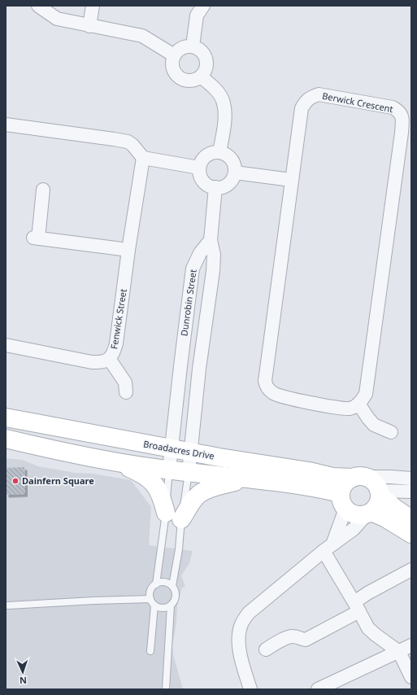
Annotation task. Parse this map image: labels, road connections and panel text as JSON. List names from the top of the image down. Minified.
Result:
{"streets":{"street":["Berwick Crescent","Dunrobin Street","Fenwick Street","Broadacres Drive"]},"crossings":[["Dunrobin Street","Broadacres Drive"]],"places":["Dainfern Square"],"north":"bottom"}
